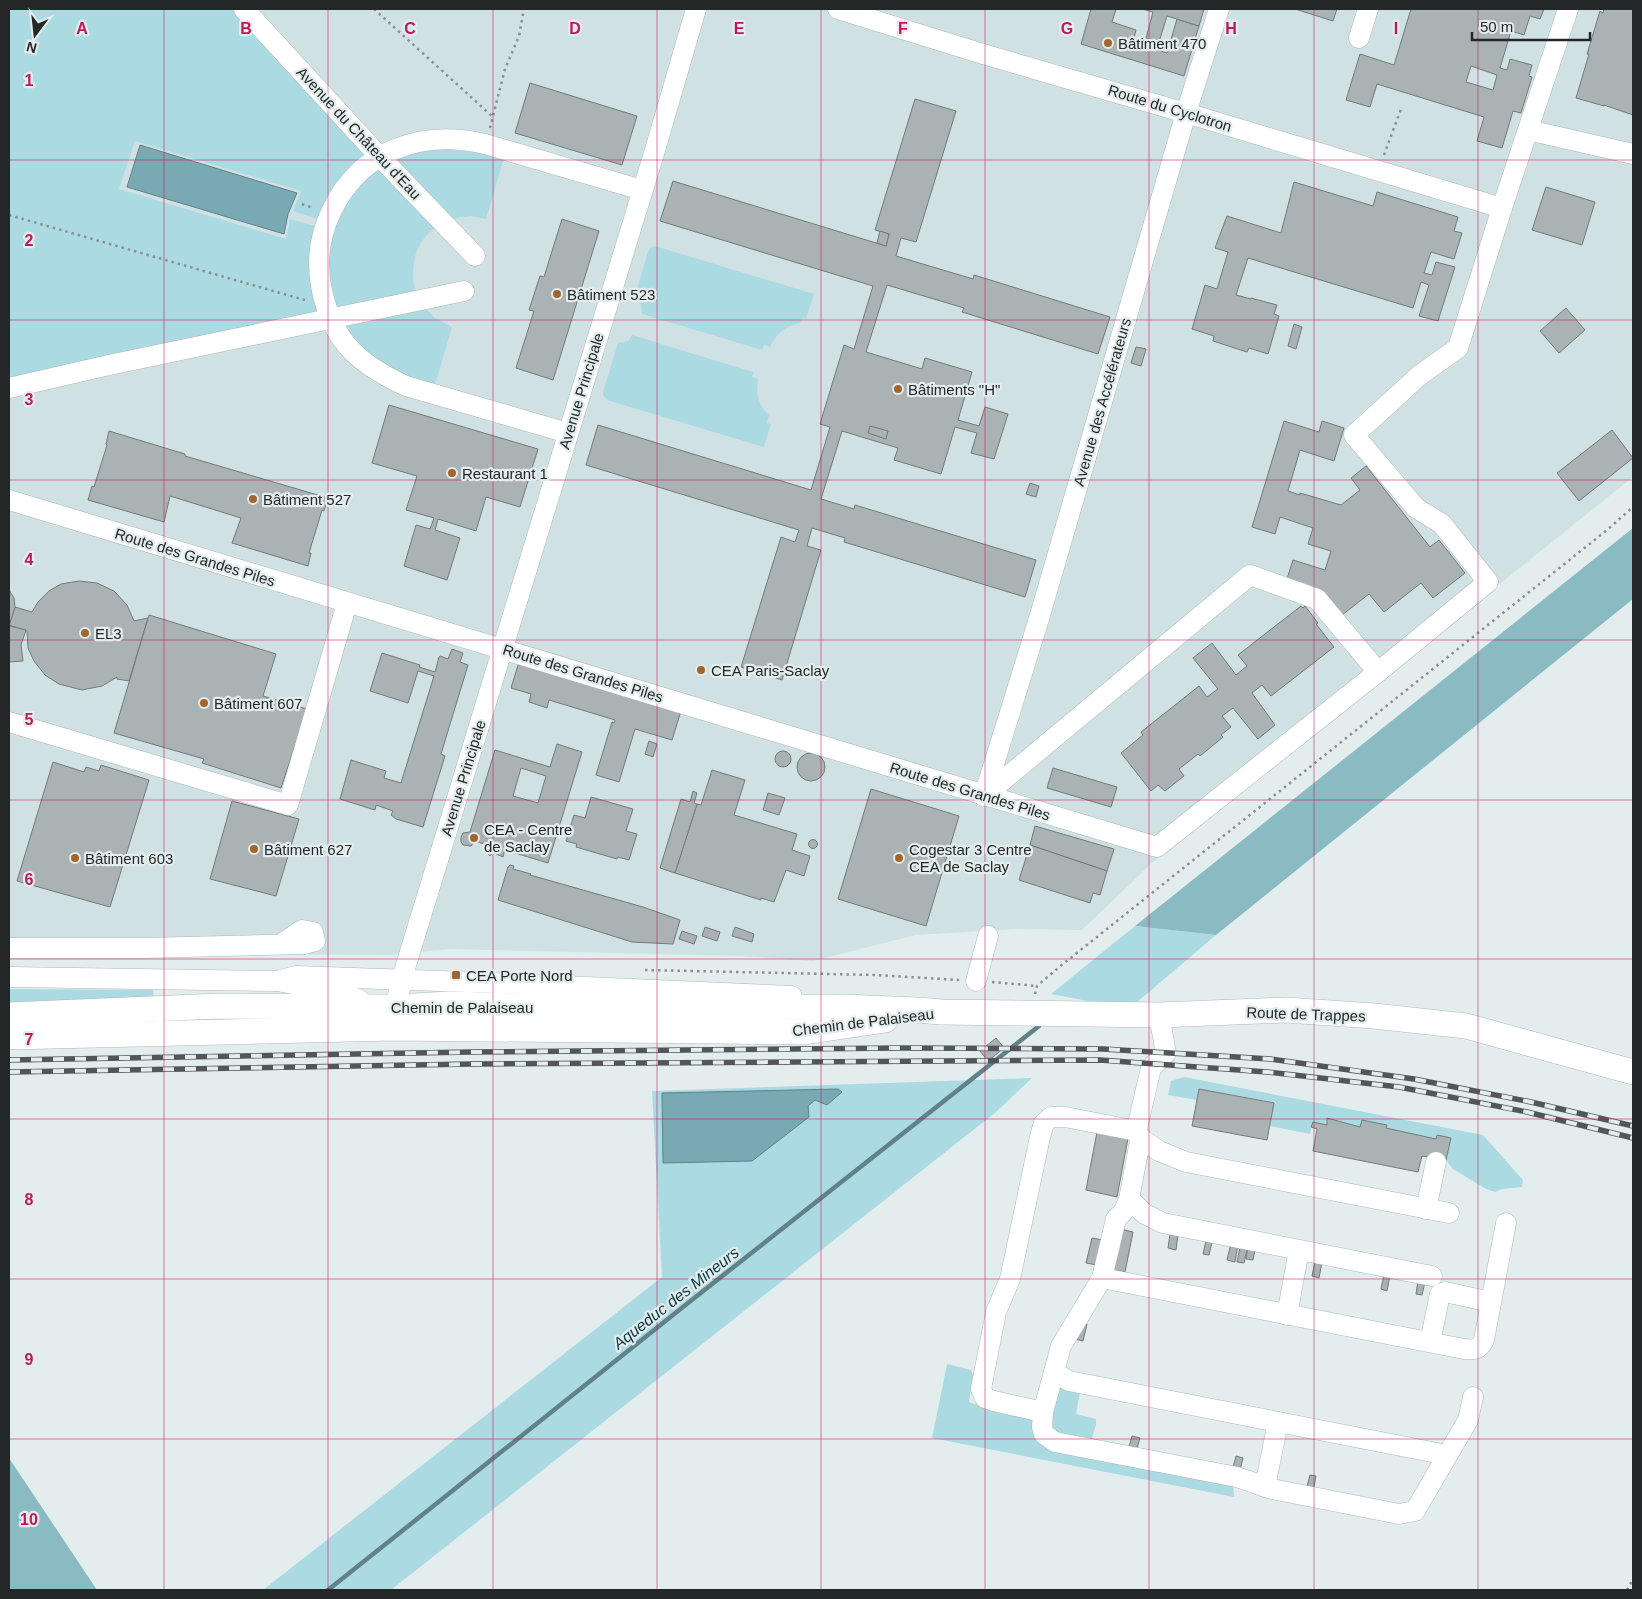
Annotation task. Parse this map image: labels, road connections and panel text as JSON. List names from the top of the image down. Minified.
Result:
{"streets":{"main road":["Chemin de Palaiseau","Route de Trappes"],"street":["Route du Cyclotron","Avenue du Château d'Eau","Avenue Principale","Avenue des Accélérateurs","Route des Grandes Piles"]},"crossings":[["Route du Cyclotron","Avenue des Accélérateurs"],["Avenue Principale","Route des Grandes Piles"],["Avenue des Accélérateurs","Route des Grandes Piles"],["Chemin de Palaiseau","Route de Trappes"]],"water":["Aqueduc des Mineurs"],"places":{"other":["Bâtiment 470","Bâtiment 523","Bâtiments \"H\"","Restaurant 1","Bâtiment 527","EL3","CEA Paris-Saclay","Bâtiment 607","CEA - Centre de Saclay","Bâtiment 627","Bâtiment 603","Cogestar 3 Centre CEA de Saclay"],"transit":["CEA Porte Nord"]},"scale_bar":"50 m","north":"bottom","grid":{"columns":["A","B","C","D","E","F","G","H","I"],"rows":["1","2","3","4","5","6","7","8","9","10"]}}
